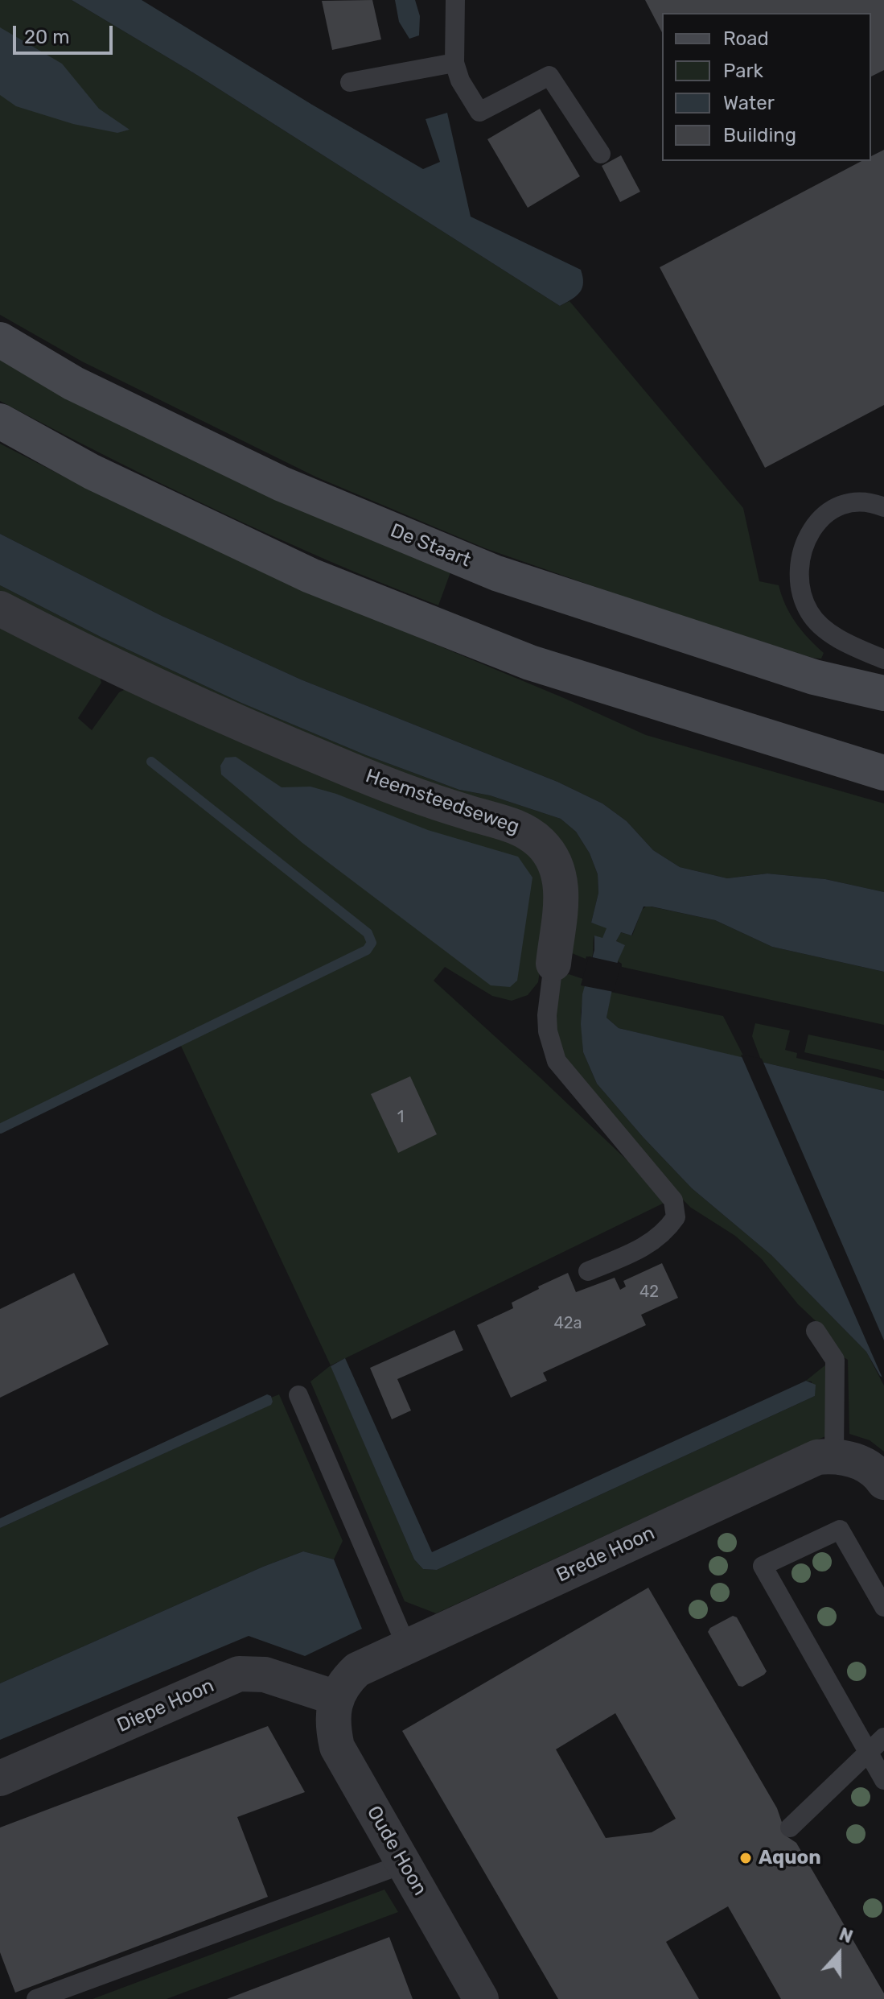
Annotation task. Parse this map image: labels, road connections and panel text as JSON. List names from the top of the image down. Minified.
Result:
{"streets":{"main road":["De Staart"],"street":["Heemsteedseweg","Brede Hoon","Diepe Hoon","Oude Hoon"]},"crossings":[["Brede Hoon","Diepe Hoon"],["Brede Hoon","Oude Hoon"],["Diepe Hoon","Oude Hoon"]],"places":["Aquon"],"house_numbers":["1","42","42a"],"legend":["Road","Park","Water","Building"],"scale_bar":"20 m","north":"top"}
